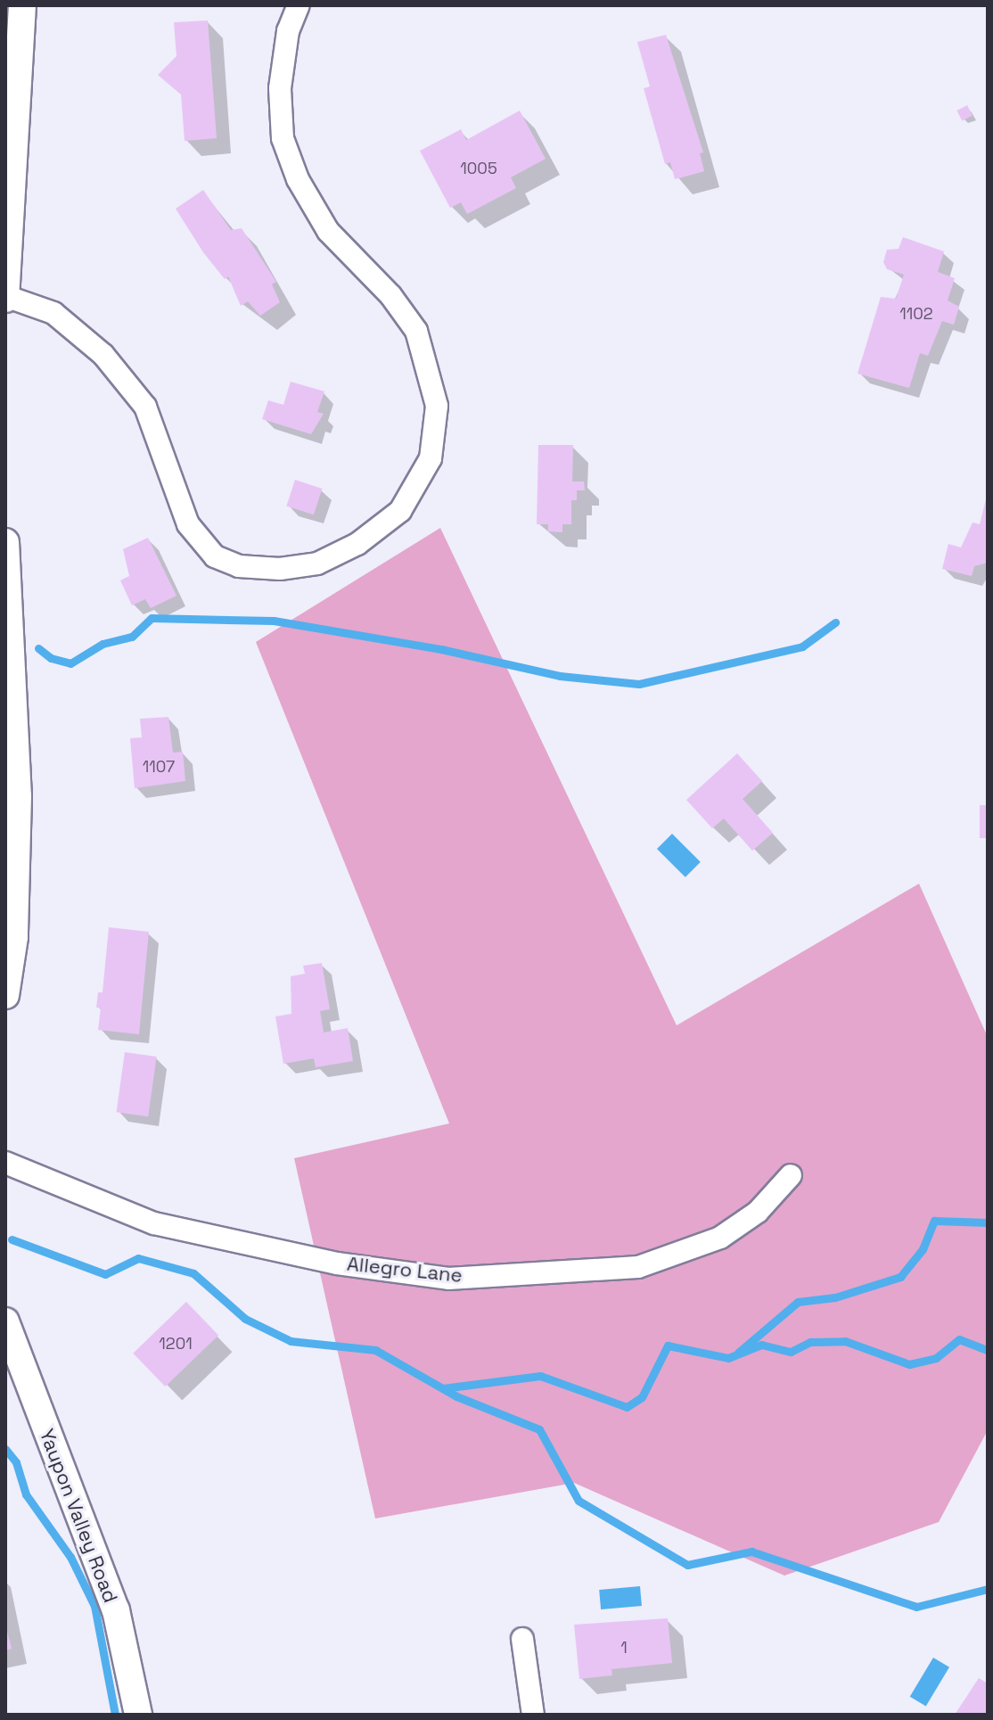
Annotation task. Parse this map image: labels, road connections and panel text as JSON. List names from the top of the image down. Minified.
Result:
{"streets":{"street":["Allegro Lane","Yaupon Valley Road"]},"house_numbers":["1005","1102","1107","1201","1"]}
